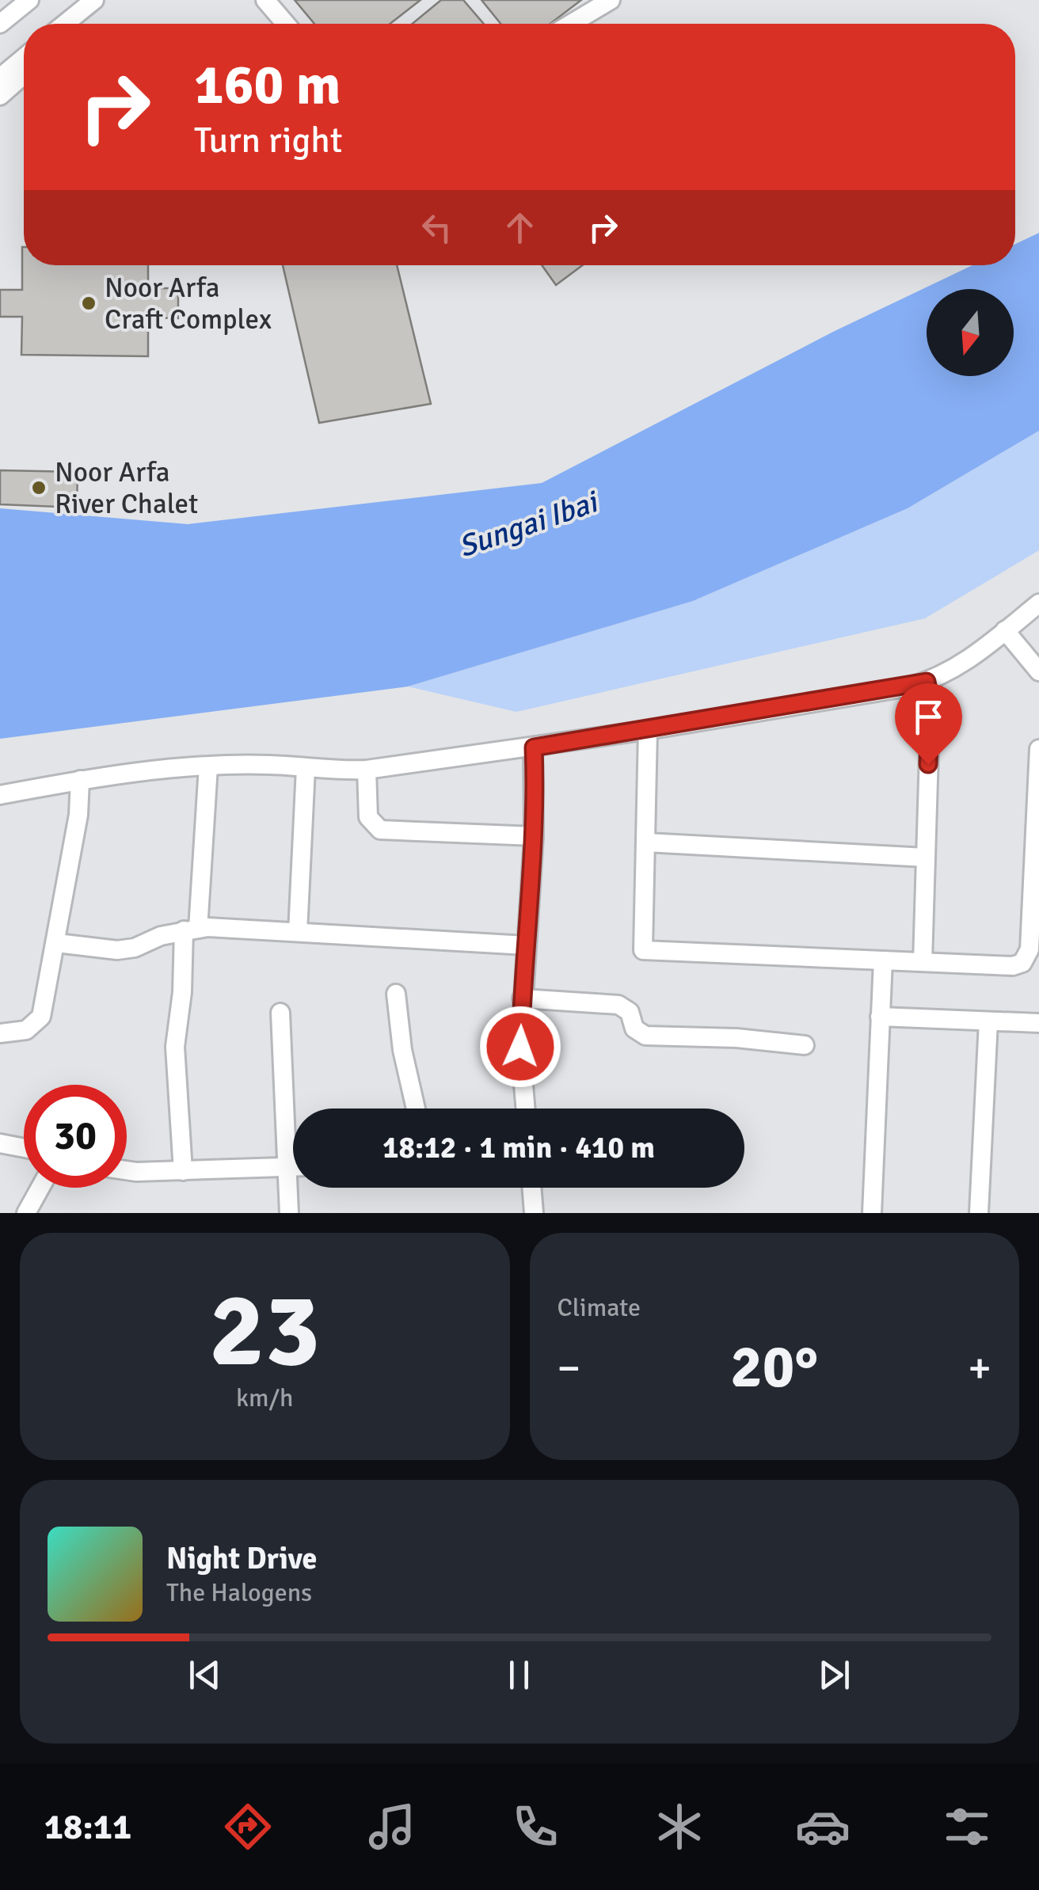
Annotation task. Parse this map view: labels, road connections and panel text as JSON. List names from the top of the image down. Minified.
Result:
{"water":["Sungai Ibai"],"places":["Noor Arfa Craft Complex","Noor Arfa River Chalet"],"north":"bottom","page":{"turn":["160 m","Turn right"],"limit":"30","trip":"18:12 · 1 min · 410 m","tile":[["23","km/h"],"Climate"],"heat":["−","20°","+"],"song":["Night Drive","The Halogens"],"tabs":"18:11"}}
